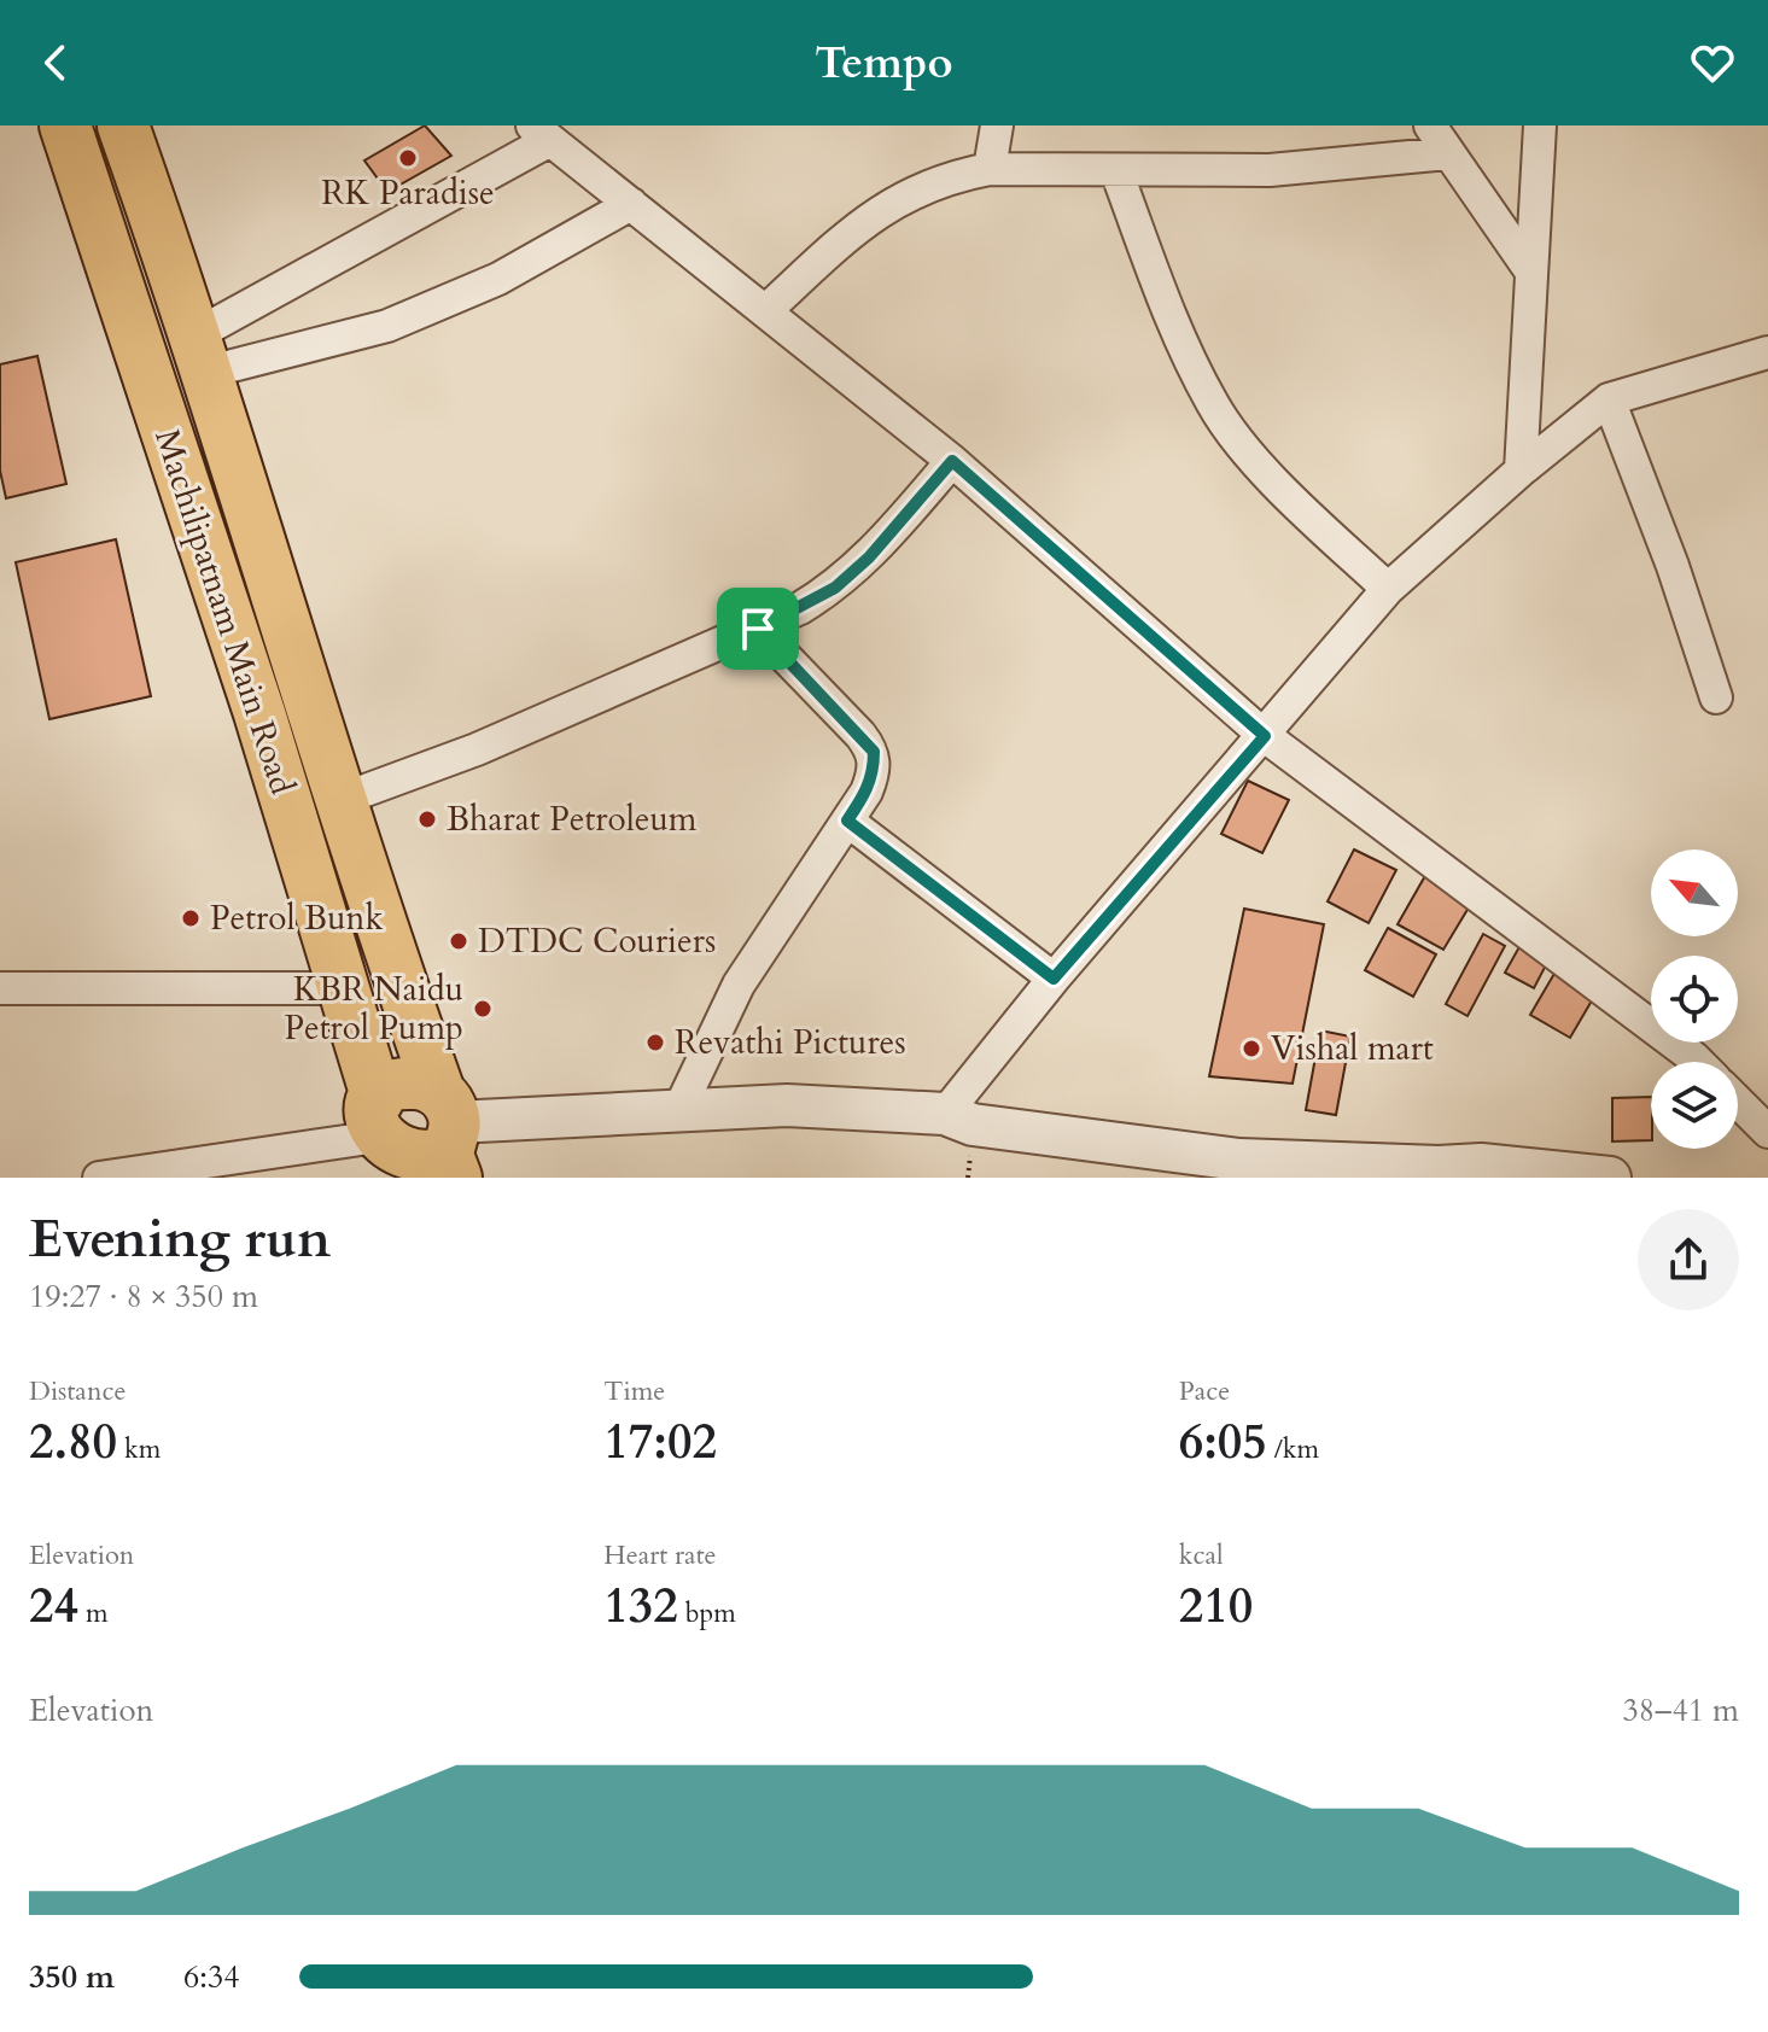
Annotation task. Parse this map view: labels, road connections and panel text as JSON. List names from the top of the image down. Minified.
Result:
{"streets":{"main road":["Machilipatnam Main Road"]},"places":["RK Paradise","Bharat Petroleum","Petrol Bunk","DTDC Couriers","KBR Naidu Petrol Pump","Revathi Pictures","Vishal mart"],"north":"top left","page":{"header":"Tempo","heading":["Evening run","19:27 · 8 × 350 m"],"stats":[["Distance","2.80 km"],["Time","17:02"],["Pace","6:05 /km"],["Elevation","24 m"],["Heart rate","132 bpm"],["kcal","210"]],"chart":["Elevation","38–41 m"],"list":[{"name":"350 m","note":"6:34"}]}}
